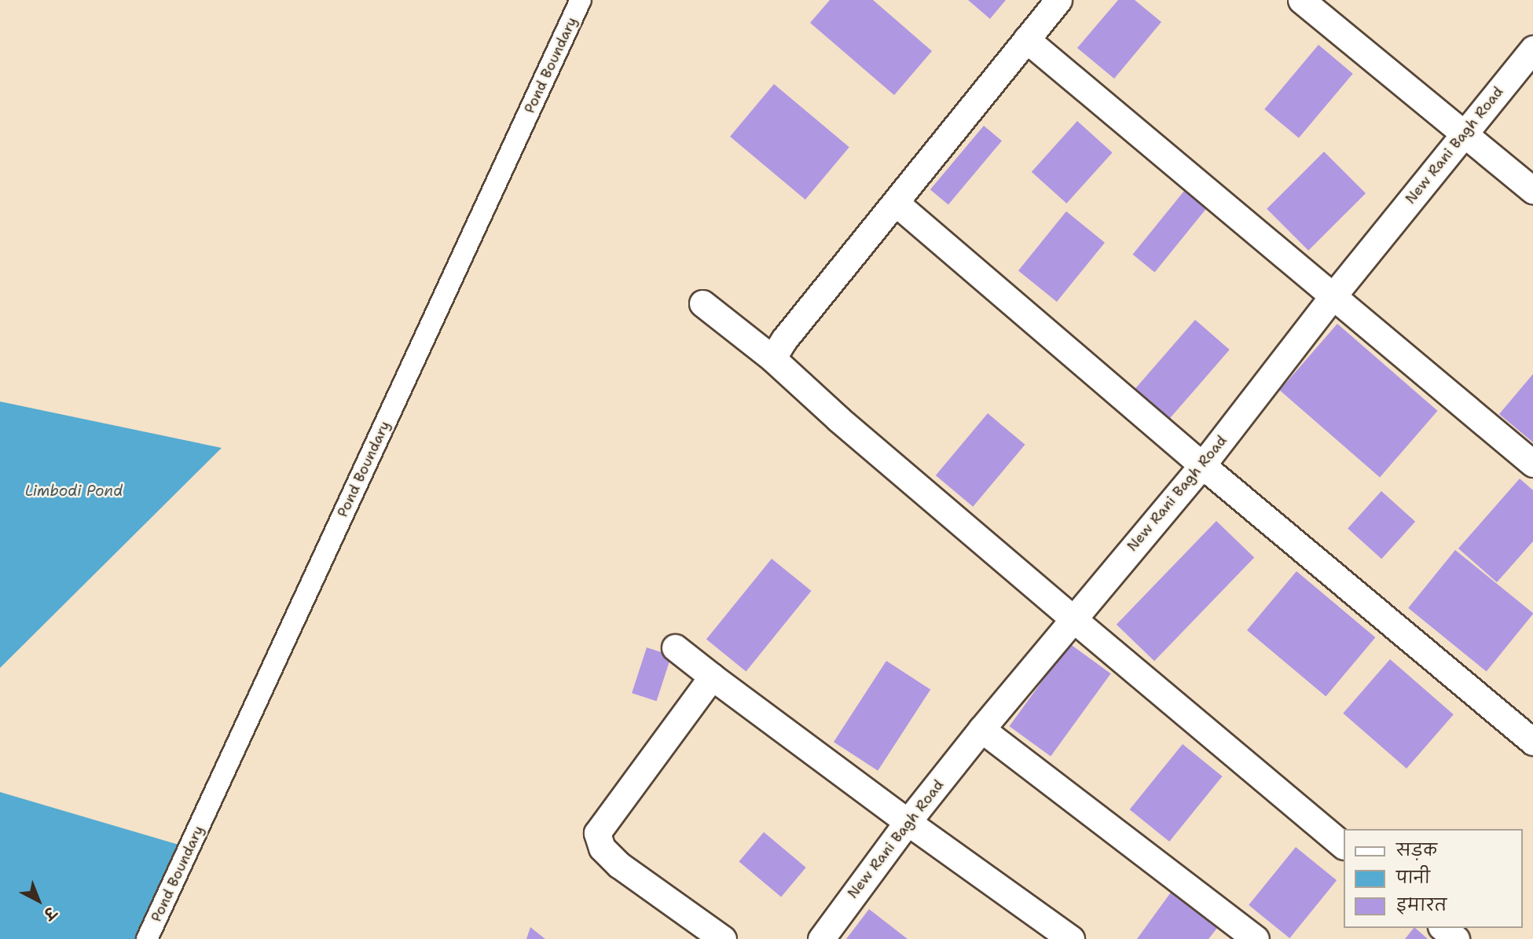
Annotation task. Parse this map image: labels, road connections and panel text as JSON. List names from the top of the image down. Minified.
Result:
{"streets":{"street":["Pond Boundary","New Rani Bagh Road"]},"water":["Limbodi Pond"],"legend":["सड़क","पानी","इमारत"],"north":"bottom right"}
